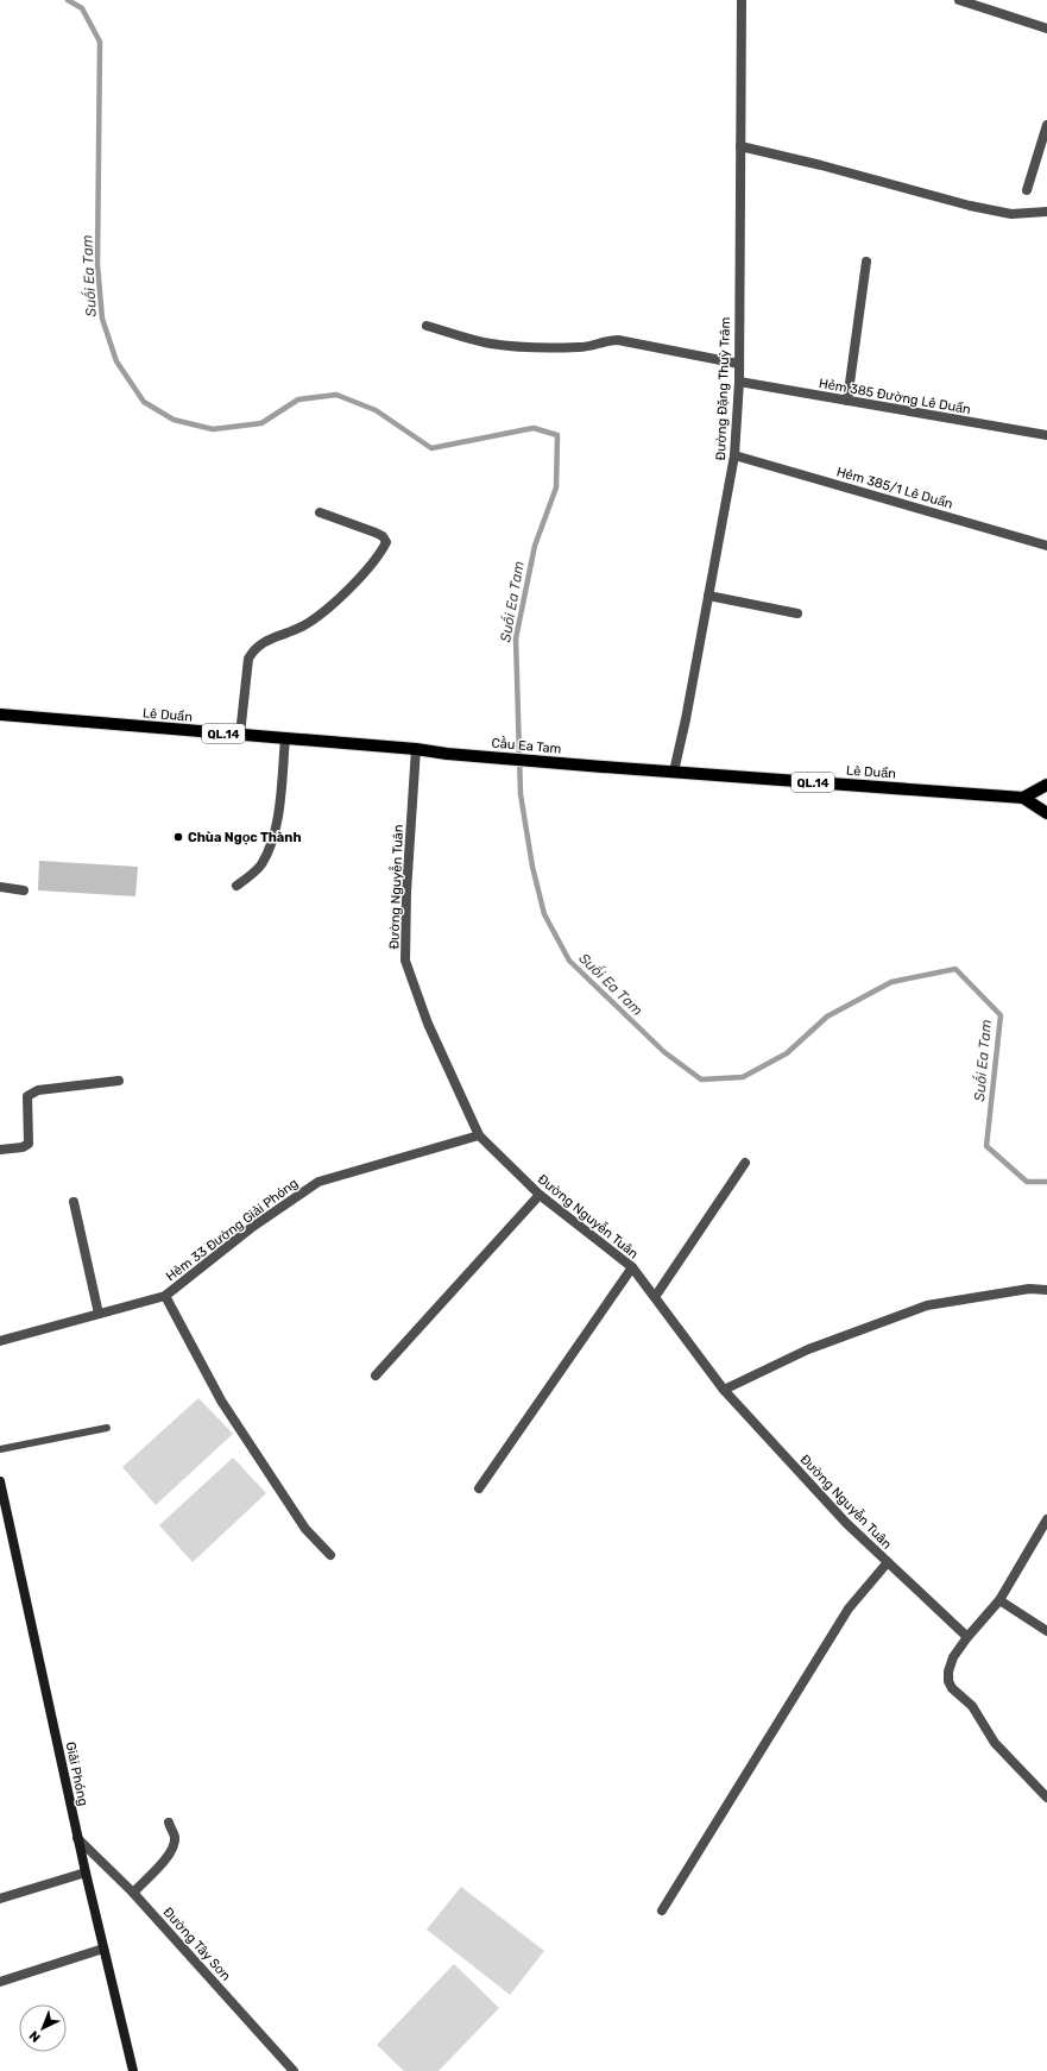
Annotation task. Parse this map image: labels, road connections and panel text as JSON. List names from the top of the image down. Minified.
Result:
{"streets":{"main road":["Lê Duẩn","QL.14","Cầu Ea Tam"],"street":["Đường Đặng Thuỳ Trâm","Hẻm 385 Đường Lê Duẩn","Hẻm 385/1 Lê Duẩn","Đường Nguyễn Tuân","Hẻm 33 Đường Giải Phóng","Giải Phóng","Đường Tây Sơn"]},"crossings":[["Đường Đặng Thuỳ Trâm","Hẻm 385 Đường Lê Duẩn"],["Đường Đặng Thuỳ Trâm","Hẻm 385/1 Lê Duẩn"],["Đường Đặng Thuỳ Trâm","Lê Duẩn"],["Lê Duẩn","Cầu Ea Tam"],["Lê Duẩn","Đường Nguyễn Tuân"],["Đường Nguyễn Tuân","Hẻm 33 Đường Giải Phóng"],["Giải Phóng","Đường Tây Sơn"]],"water":["Suối Ea Tam"],"places":["Chùa Ngọc Thành"],"north":"bottom left"}
